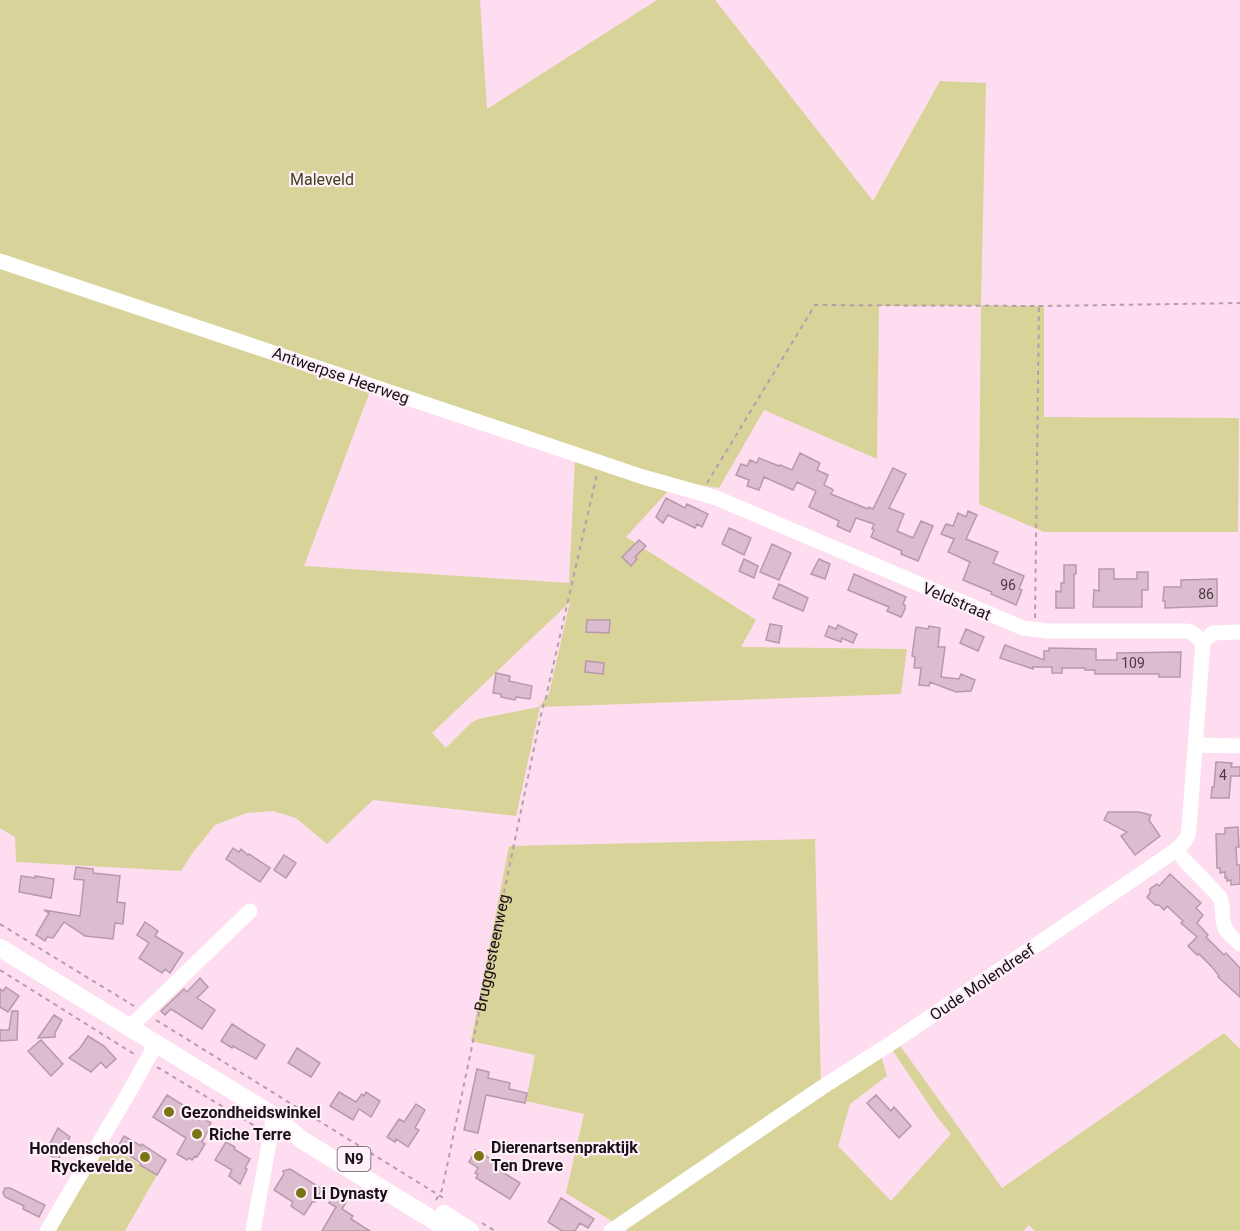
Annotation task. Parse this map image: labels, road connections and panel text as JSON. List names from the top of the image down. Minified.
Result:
{"streets":{"main road":["N9"],"street":["Antwerpse Heerweg","Veldstraat","Oude Molendreef"],"path":["Bruggesteenweg"]},"crossings":[["Antwerpse Heerweg","Veldstraat"],["Antwerpse Heerweg","Bruggesteenweg"],["Veldstraat","Oude Molendreef"],["Bruggesteenweg","N9"]],"parks":["Maleveld"],"places":["Gezondheidswinkel","Riche Terre","Dierenartsenpraktijk Ten Dreve","Hondenschool Ryckevelde","Li Dynasty"],"house_numbers":["96","86","109","4"]}
